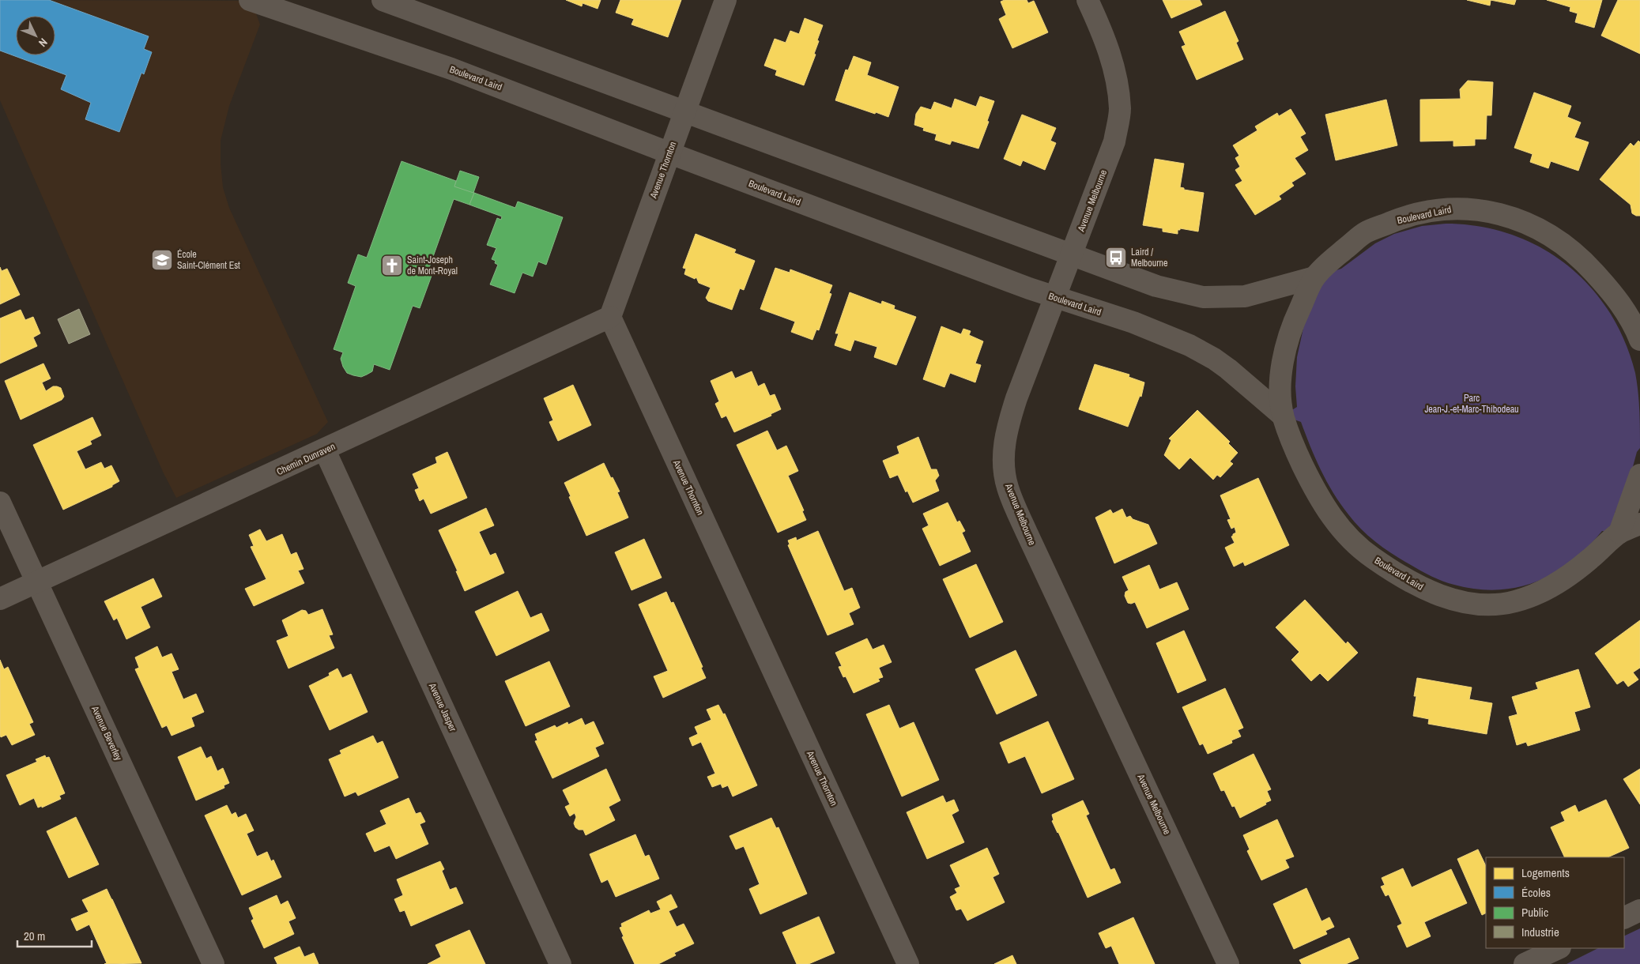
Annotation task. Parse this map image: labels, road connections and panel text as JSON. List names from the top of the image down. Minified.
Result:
{"streets":{"street":["Boulevard Laird","Avenue Thornton","Avenue Melbourne","Chemin Dunraven","Avenue Jasper","Avenue Beverley"]},"crossings":[["Boulevard Laird","Avenue Thornton"],["Boulevard Laird","Avenue Melbourne"],["Avenue Thornton","Chemin Dunraven"],["Chemin Dunraven","Avenue Jasper"],["Chemin Dunraven","Avenue Beverley"]],"parks":["Parc Jean-J.-et-Marc-Thibodeau"],"places":{"bus stop":["Laird / Melbourne"],"school or university":["École Saint-Clément Est"],"church":["Saint-Joseph de Mont-Royal"]},"legend":["Logements","Écoles","Public","Industrie"],"scale_bar":"20 m","north":"bottom right"}
